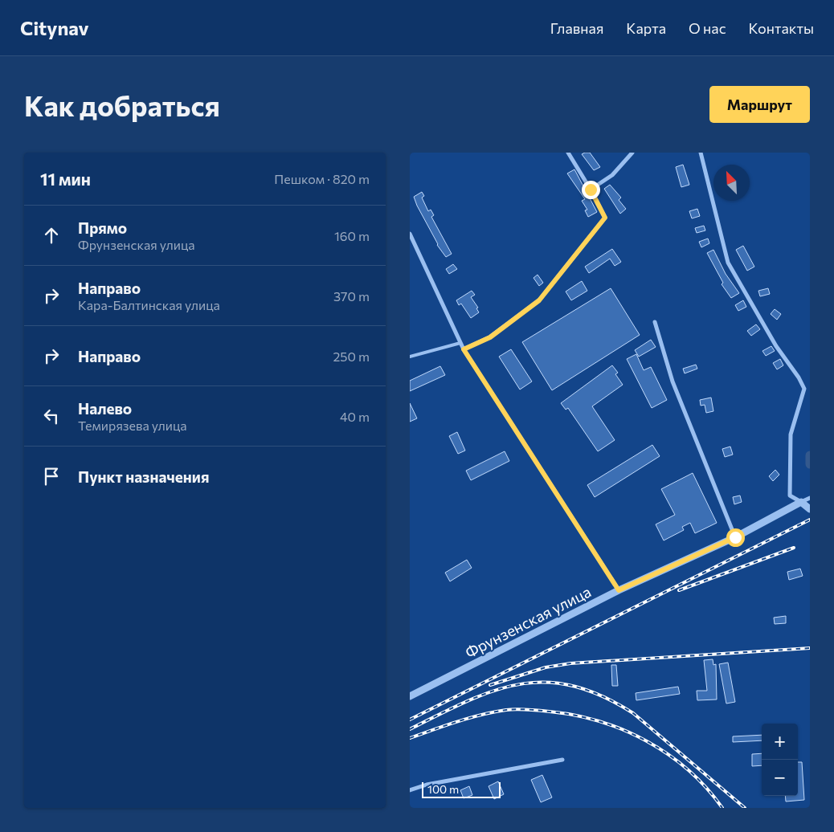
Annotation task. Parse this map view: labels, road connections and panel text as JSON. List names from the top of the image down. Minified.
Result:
{"streets":{"street":["Фрунзенская улица"]},"scale_bar":"100 m","north":"top left","page":{"header":"Citynav","nav":["Главная","Карта","О нас","Контакты"],"buttons":"Маршрут","title":"Как добраться","heading":["11 мин","Пешком · 820 m"],"list":[["Прямо","Фрунзенская улица","160 m"],["Направо","Кара-Балтинская улица","370 m"],["Направо","250 m"],["Налево","Темирязева улица","40 m"],"Пункт назначения"],"map_buttons":["+","−"],"scale":"100 m"}}
